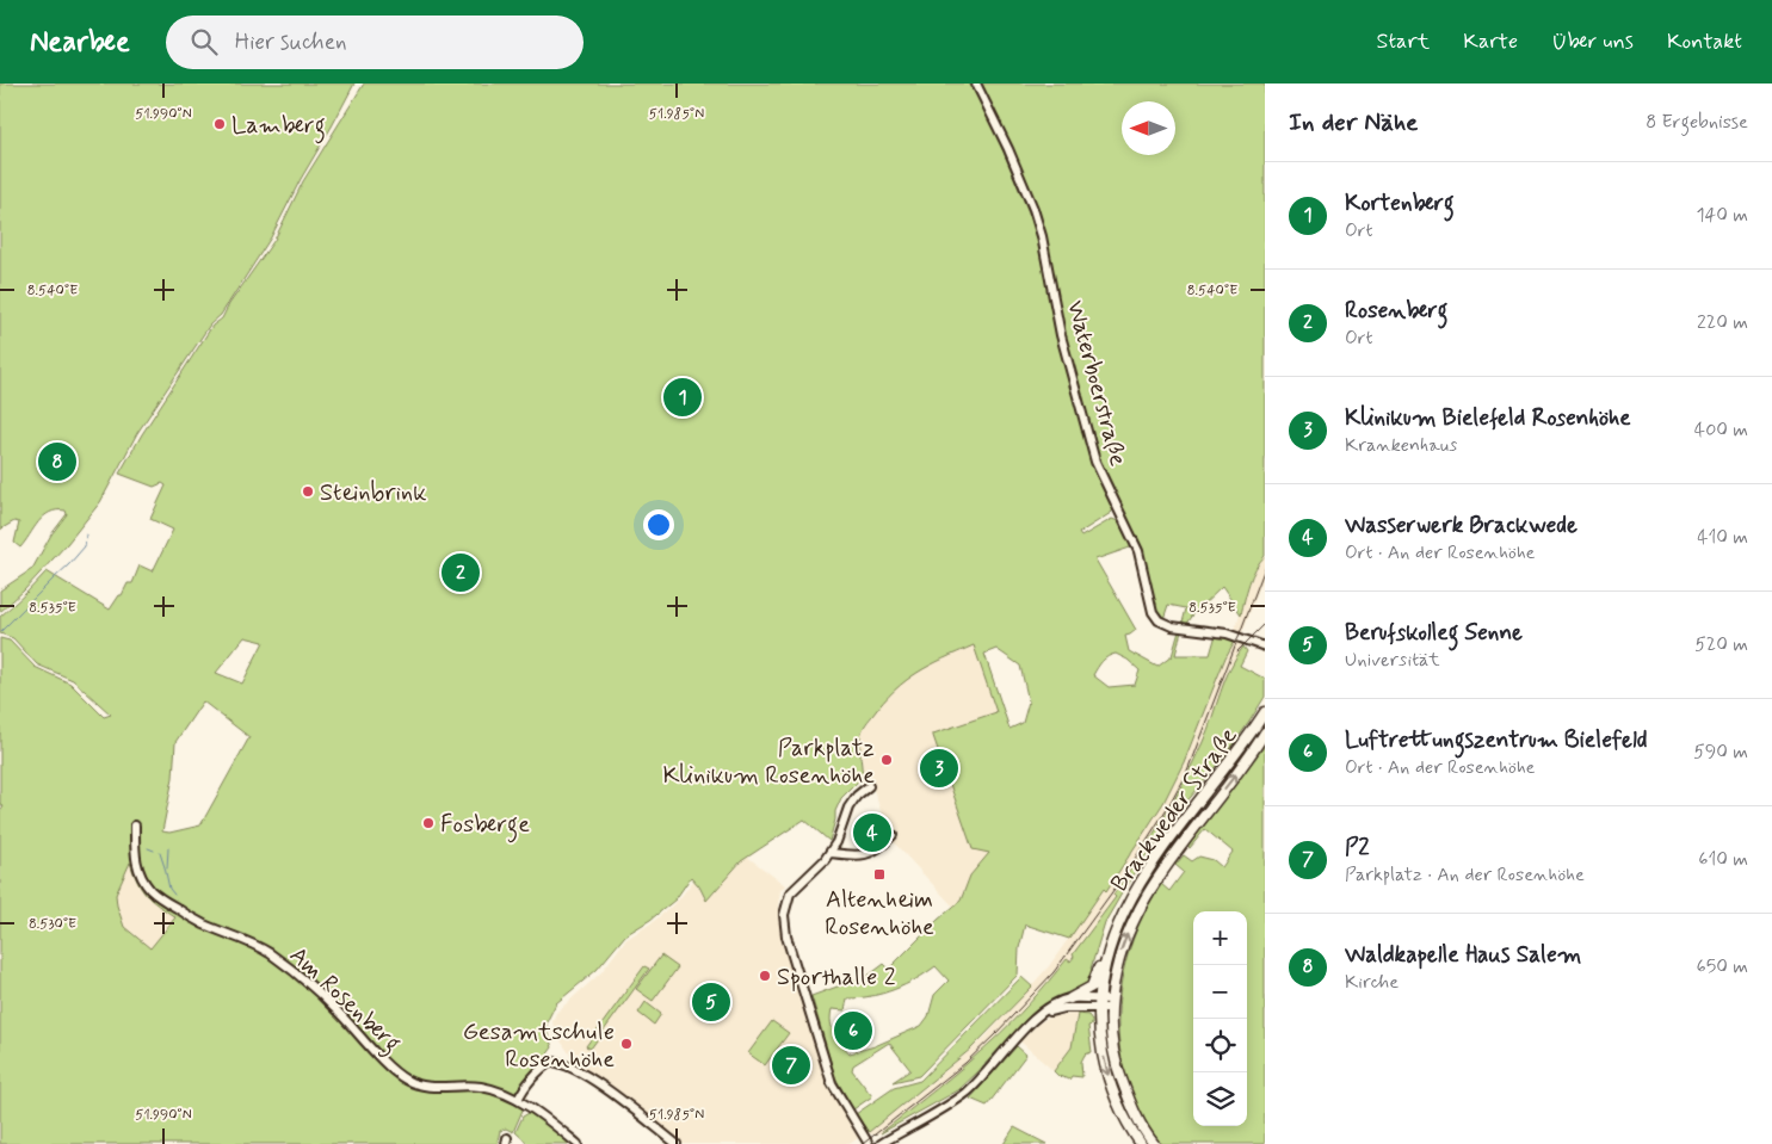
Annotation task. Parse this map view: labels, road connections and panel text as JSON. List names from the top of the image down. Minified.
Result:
{"streets":{"main road":["Brackweder Straße"],"street":["Waterboerstraße","Am Rosenberg"]},"places":{"other":["Lamberg","Steinbrink","Parkplatz Klinikum Rosenhöhe","Fosberge","Sporthalle 2","Gesamtschule Rosenhöhe"],"transit":["Altenheim Rosenhöhe"]},"north":"left","page":{"header":"Nearbee","search":"Hier suchen","nav":["Start","Karte","Über uns","Kontakt"],"heading":["In der Nähe","8 Ergebnisse"],"list":[{"mark":"1","name":"Kortenberg","note":"Ort","value":"140 m"},{"mark":"2","name":"Rosenberg","note":"Ort","value":"220 m"},{"mark":"3","name":"Klinikum Bielefeld Rosenhöhe","note":"Krankenhaus","value":"400 m"},{"mark":"4","name":"Wasserwerk Brackwede","note":"Ort · An der Rosenhöhe","value":"410 m"},{"mark":"5","name":"Berufskolleg Senne","note":"Universität","value":"520 m"},{"mark":"6","name":"Luftrettungszentrum Bielefeld","note":"Ort · An der Rosenhöhe","value":"590 m"},{"mark":"7","name":"P2","note":"Parkplatz · An der Rosenhöhe","value":"610 m"},{"mark":"8","name":"Waldkapelle Haus Salem","note":"Kirche","value":"650 m"}],"pins":["1","8","2","3","4","5","6","7"],"map_buttons":["+","−"]},"coordinates":["51.990°N","51.985°N","8.540°E","8.535°E","8.530°E"]}
